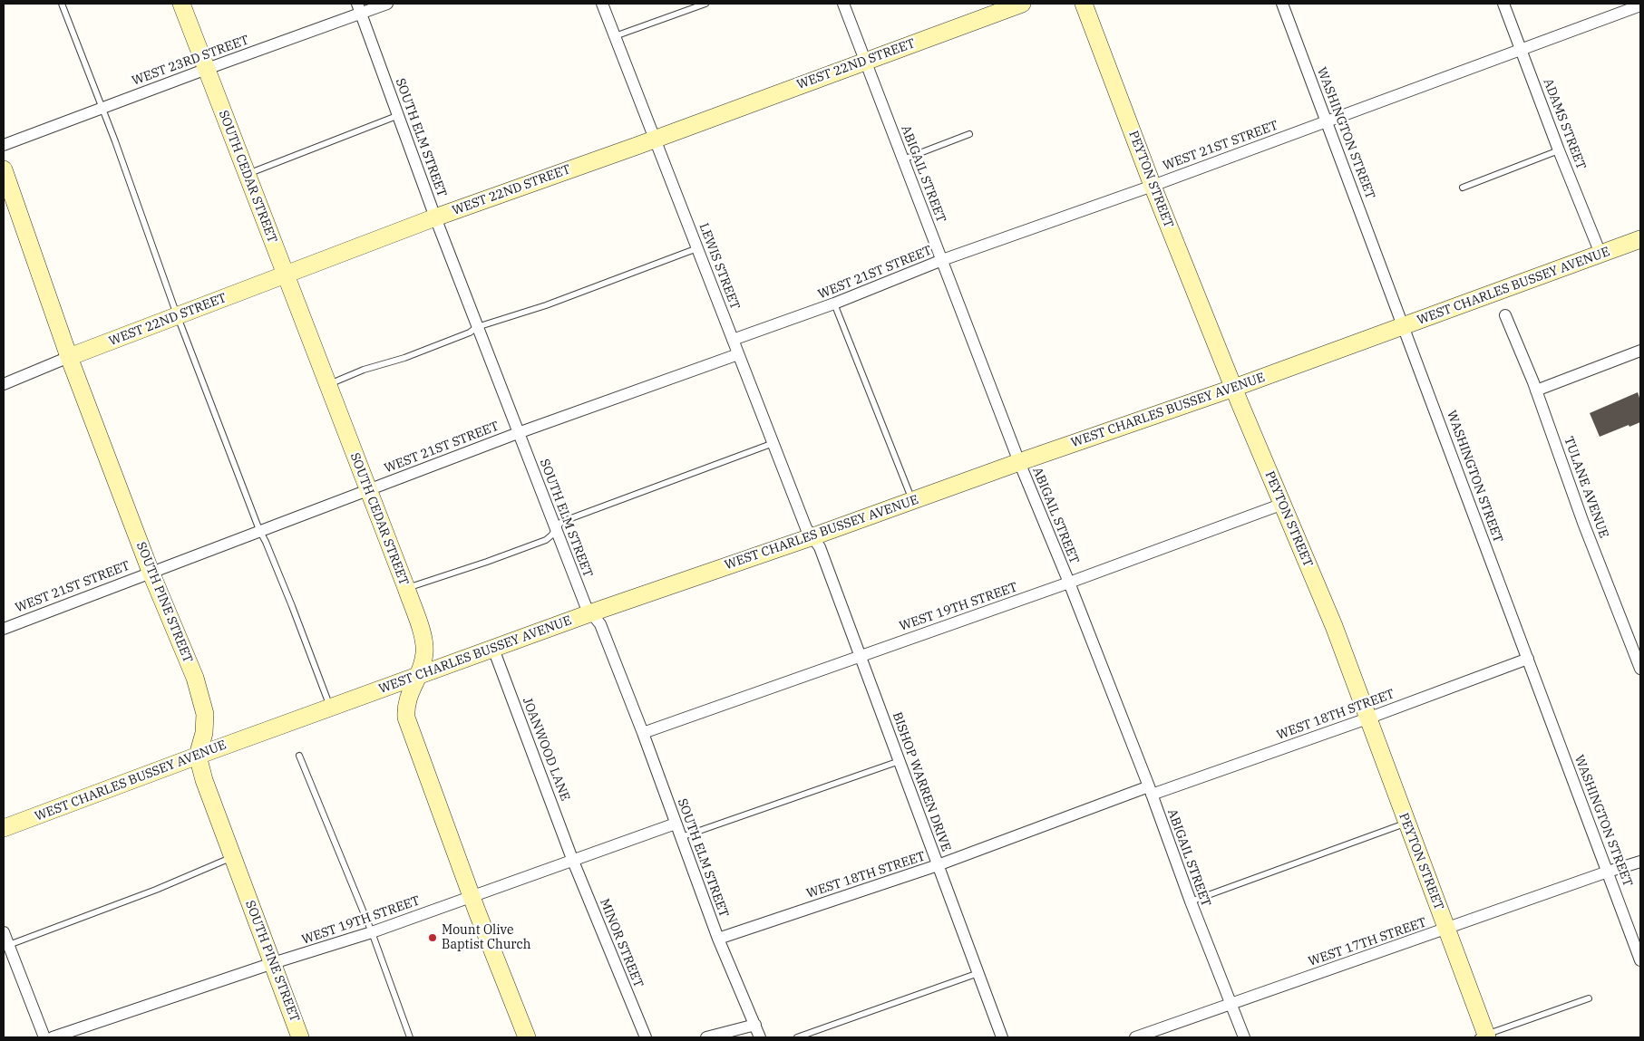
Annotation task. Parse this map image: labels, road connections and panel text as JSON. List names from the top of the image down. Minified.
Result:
{"streets":{"street":["WEST 23RD STREET","WEST 22ND STREET","ADAMS STREET","WASHINGTON STREET","SOUTH ELM STREET","WEST 21ST STREET","ABIGAIL STREET","SOUTH CEDAR STREET","PEYTON STREET","LEWIS STREET","WEST CHARLES BUSSEY AVENUE","TULANE AVENUE","SOUTH PINE STREET","WEST 19TH STREET","WEST 18TH STREET","JOANWOOD LANE","BISHOP WARREN DRIVE","WEST 17TH STREET","MINOR STREET"]},"crossings":[["WEST 23RD STREET","SOUTH ELM STREET"],["WEST 23RD STREET","SOUTH CEDAR STREET"],["WEST 22ND STREET","SOUTH ELM STREET"],["WEST 22ND STREET","ABIGAIL STREET"],["WEST 22ND STREET","SOUTH CEDAR STREET"],["WEST 22ND STREET","LEWIS STREET"],["WEST 22ND STREET","SOUTH PINE STREET"],["ADAMS STREET","WEST 21ST STREET"],["ADAMS STREET","WEST CHARLES BUSSEY AVENUE"],["WASHINGTON STREET","WEST 21ST STREET"],["WASHINGTON STREET","WEST CHARLES BUSSEY AVENUE"],["WASHINGTON STREET","WEST 18TH STREET"],["WASHINGTON STREET","WEST 17TH STREET"],["SOUTH ELM STREET","WEST 21ST STREET"],["SOUTH ELM STREET","WEST CHARLES BUSSEY AVENUE"],["SOUTH ELM STREET","WEST 19TH STREET"],["SOUTH ELM STREET","WEST 18TH STREET"],["WEST 21ST STREET","ABIGAIL STREET"],["WEST 21ST STREET","SOUTH CEDAR STREET"],["WEST 21ST STREET","PEYTON STREET"],["WEST 21ST STREET","LEWIS STREET"],["WEST 21ST STREET","SOUTH PINE STREET"],["ABIGAIL STREET","WEST CHARLES BUSSEY AVENUE"],["ABIGAIL STREET","WEST 19TH STREET"],["ABIGAIL STREET","WEST 18TH STREET"],["ABIGAIL STREET","WEST 17TH STREET"],["SOUTH CEDAR STREET","WEST CHARLES BUSSEY AVENUE"],["SOUTH CEDAR STREET","WEST 19TH STREET"],["PEYTON STREET","WEST CHARLES BUSSEY AVENUE"],["PEYTON STREET","WEST 19TH STREET"],["PEYTON STREET","WEST 18TH STREET"],["PEYTON STREET","WEST 17TH STREET"],["LEWIS STREET","WEST CHARLES BUSSEY AVENUE"],["LEWIS STREET","BISHOP WARREN DRIVE"],["WEST CHARLES BUSSEY AVENUE","SOUTH PINE STREET"],["WEST CHARLES BUSSEY AVENUE","JOANWOOD LANE"],["WEST CHARLES BUSSEY AVENUE","BISHOP WARREN DRIVE"],["SOUTH PINE STREET","WEST 19TH STREET"],["WEST 19TH STREET","JOANWOOD LANE"],["WEST 19TH STREET","BISHOP WARREN DRIVE"],["WEST 19TH STREET","MINOR STREET"],["WEST 18TH STREET","BISHOP WARREN DRIVE"],["JOANWOOD LANE","MINOR STREET"]],"places":["Mount Olive Baptist Church"]}
